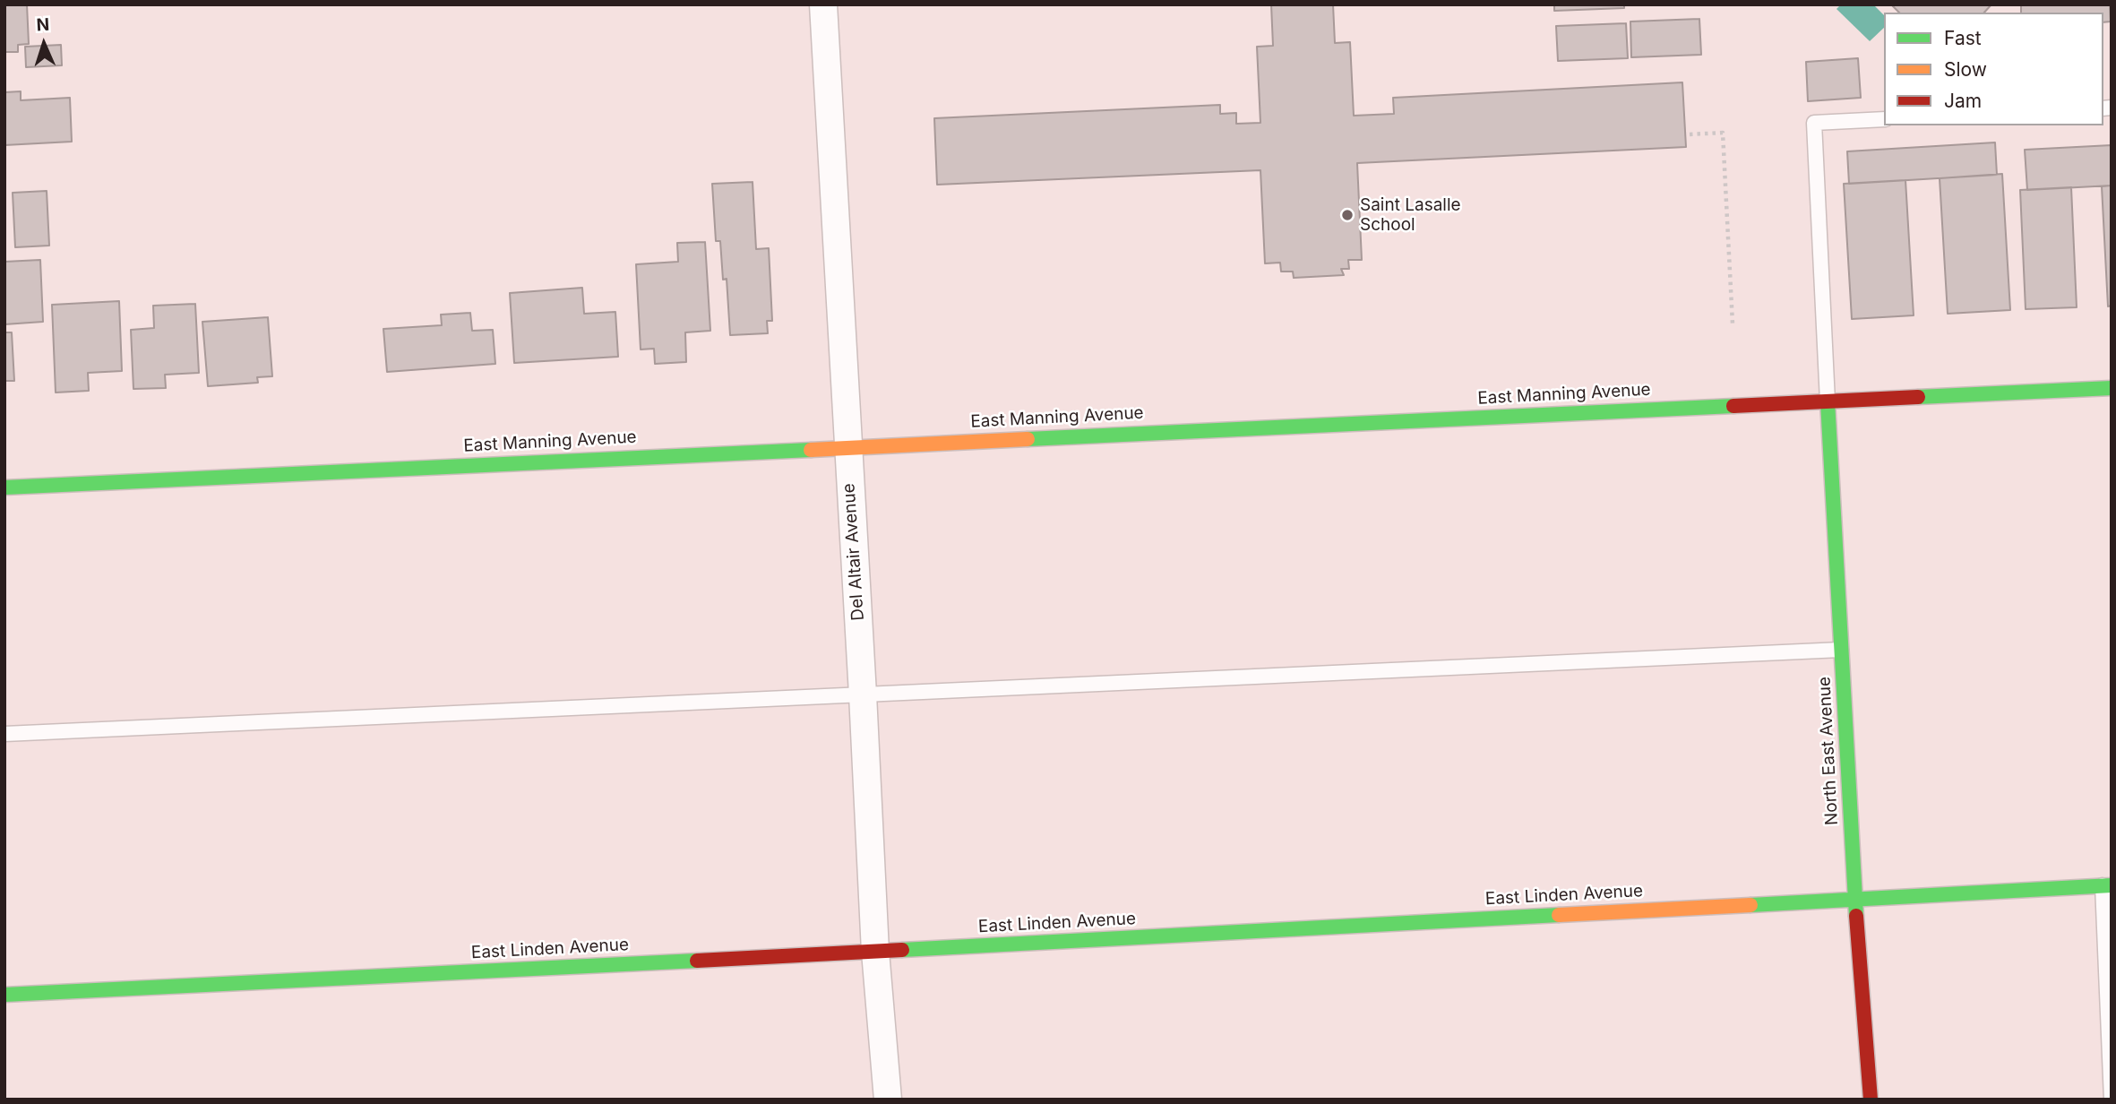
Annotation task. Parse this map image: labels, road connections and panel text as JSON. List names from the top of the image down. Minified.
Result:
{"streets":{"street":["East Manning Avenue","Del Altair Avenue","North East Avenue","East Linden Avenue"]},"crossings":[["East Manning Avenue","Del Altair Avenue"],["East Manning Avenue","North East Avenue"],["Del Altair Avenue","East Linden Avenue"],["North East Avenue","East Linden Avenue"]],"places":["Saint Lasalle School"],"legend":["Fast","Slow","Jam"],"north":"top"}
